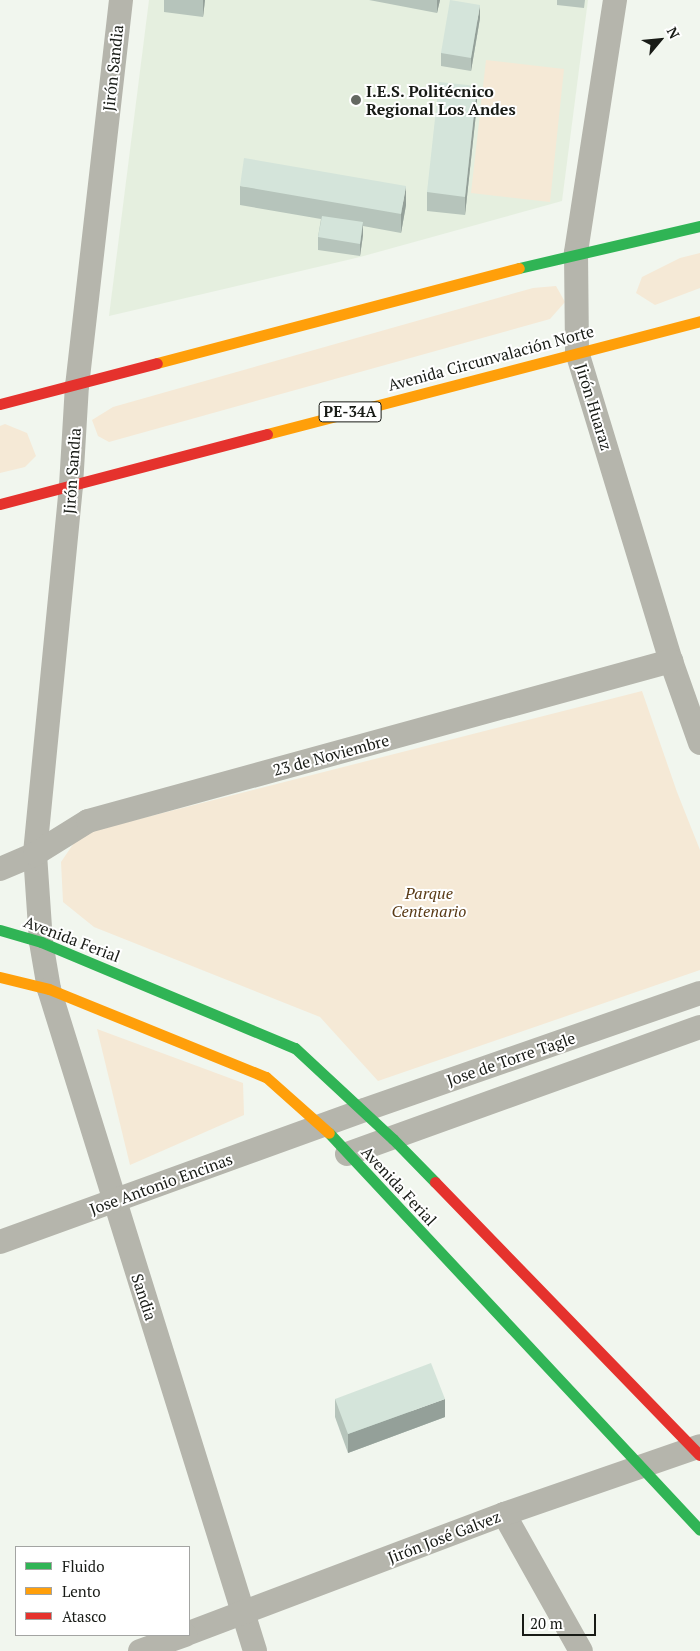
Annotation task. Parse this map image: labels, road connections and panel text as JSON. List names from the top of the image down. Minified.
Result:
{"streets":{"main road":["Avenida Circunvalación Norte","PE-34A","Avenida Ferial"],"street":["Jirón Sandia","Jirón Huaraz","23 de Noviembre","Jose de Torre Tagle","Jose Antonio Encinas","Sandia","Jirón José Galvez"]},"crossings":[["Jirón Sandia","Avenida Circunvalación Norte"],["Jirón Sandia","23 de Noviembre"],["Jirón Sandia","Avenida Ferial"],["Jirón Sandia","Sandia"],["Avenida Circunvalación Norte","Jirón Huaraz"],["Jirón Huaraz","23 de Noviembre"],["Avenida Ferial","Jose de Torre Tagle"],["Avenida Ferial","Jose Antonio Encinas"],["Avenida Ferial","Sandia"],["Avenida Ferial","Jirón José Galvez"],["Jose de Torre Tagle","Jose Antonio Encinas"],["Jose Antonio Encinas","Sandia"],["Sandia","Jirón José Galvez"]],"parks":["Parque Centenario"],"places":["I.E.S. Politécnico Regional Los Andes"],"legend":["Fluido","Lento","Atasco"],"scale_bar":"20 m","north":"top right"}
